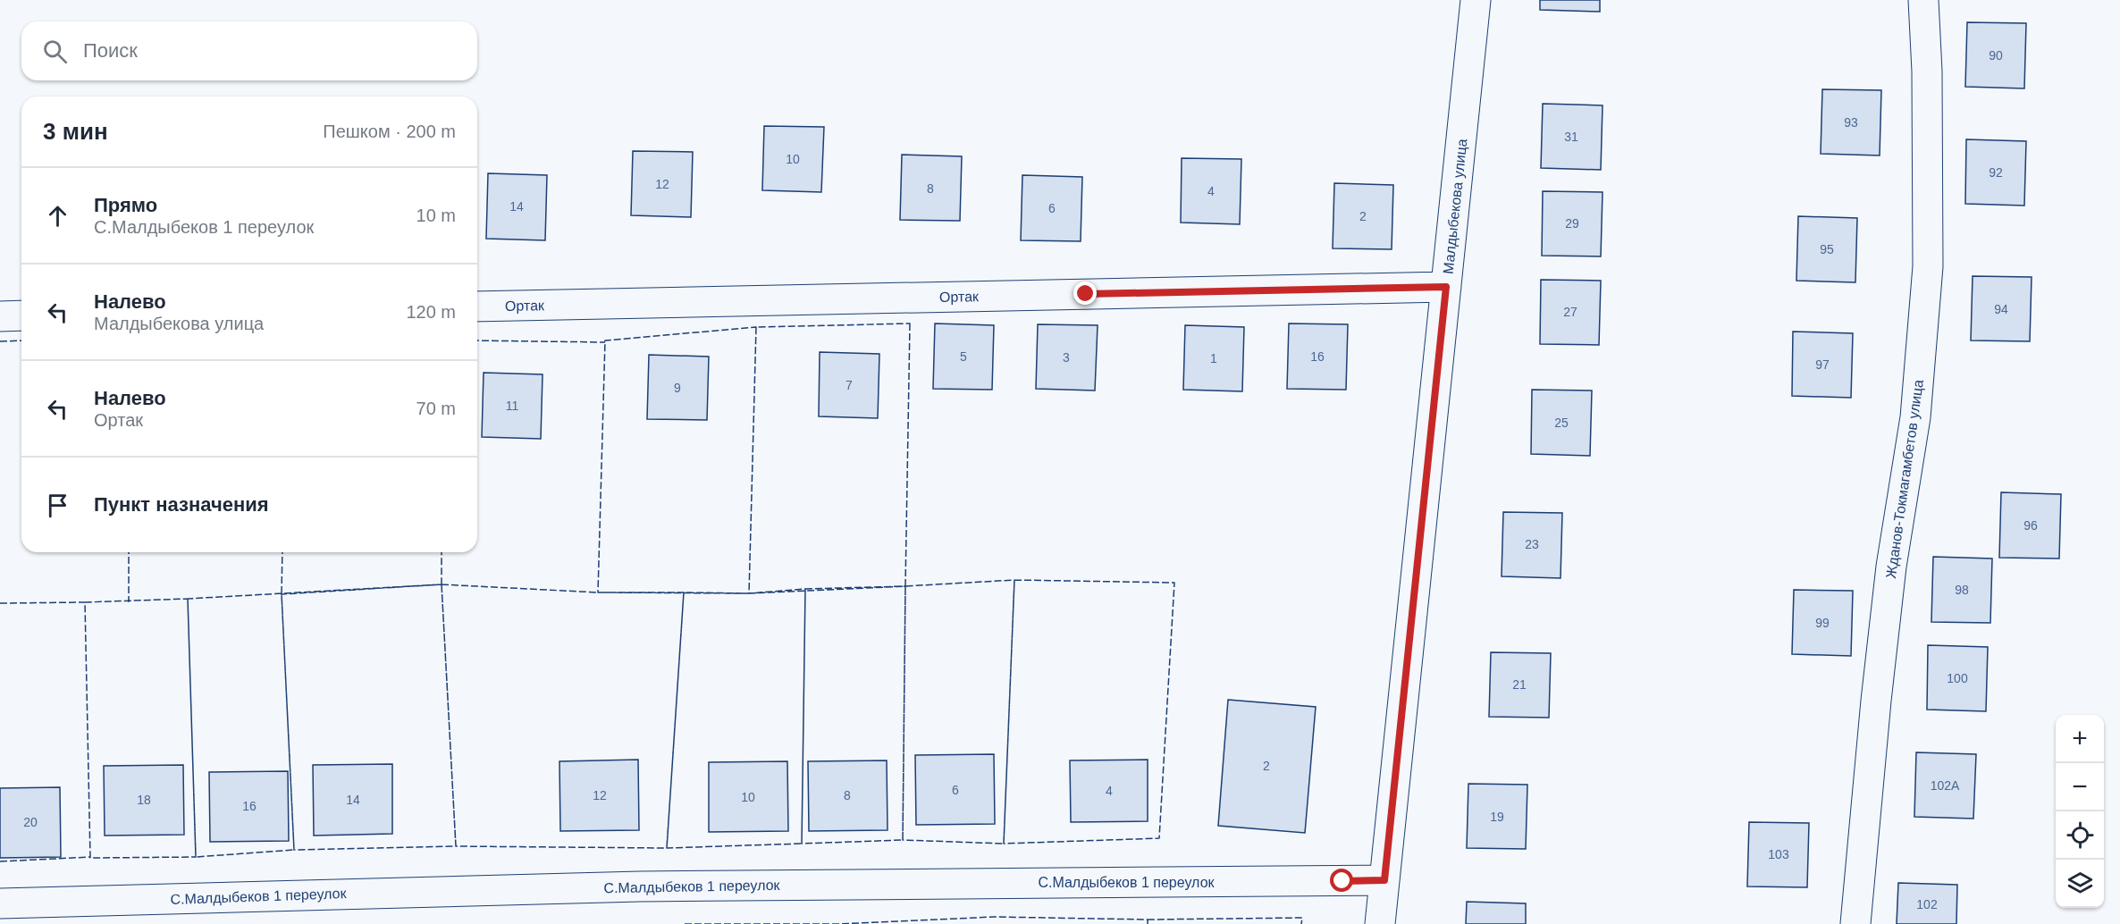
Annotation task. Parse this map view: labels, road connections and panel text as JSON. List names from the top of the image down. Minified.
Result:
{"streets":{"street":["Малдыбекова улица","Ортак","Жданов-Токмагамбетов улица","С.Малдыбеков 1 переулок"]},"crossings":[["Малдыбекова улица","Ортак"],["Малдыбекова улица","С.Малдыбеков 1 переулок"]],"house_numbers":["90","93","31","10","92","12","8","4","14","6","2","29","95","94","27","5","16","3","1","97","7","9","11","25","96","23","98","99","100","21","2","102А","6","4","12","8","10","18","14","16","19","20","103","102"],"page":{"search":"Поиск","heading":["3 мин","Пешком · 200 m"],"list":[["Прямо","С.Малдыбеков 1 переулок","10 m"],["Налево","Малдыбекова улица","120 m"],["Налево","Ортак","70 m"],"Пункт назначения"],"map_buttons":["+","−"]}}
